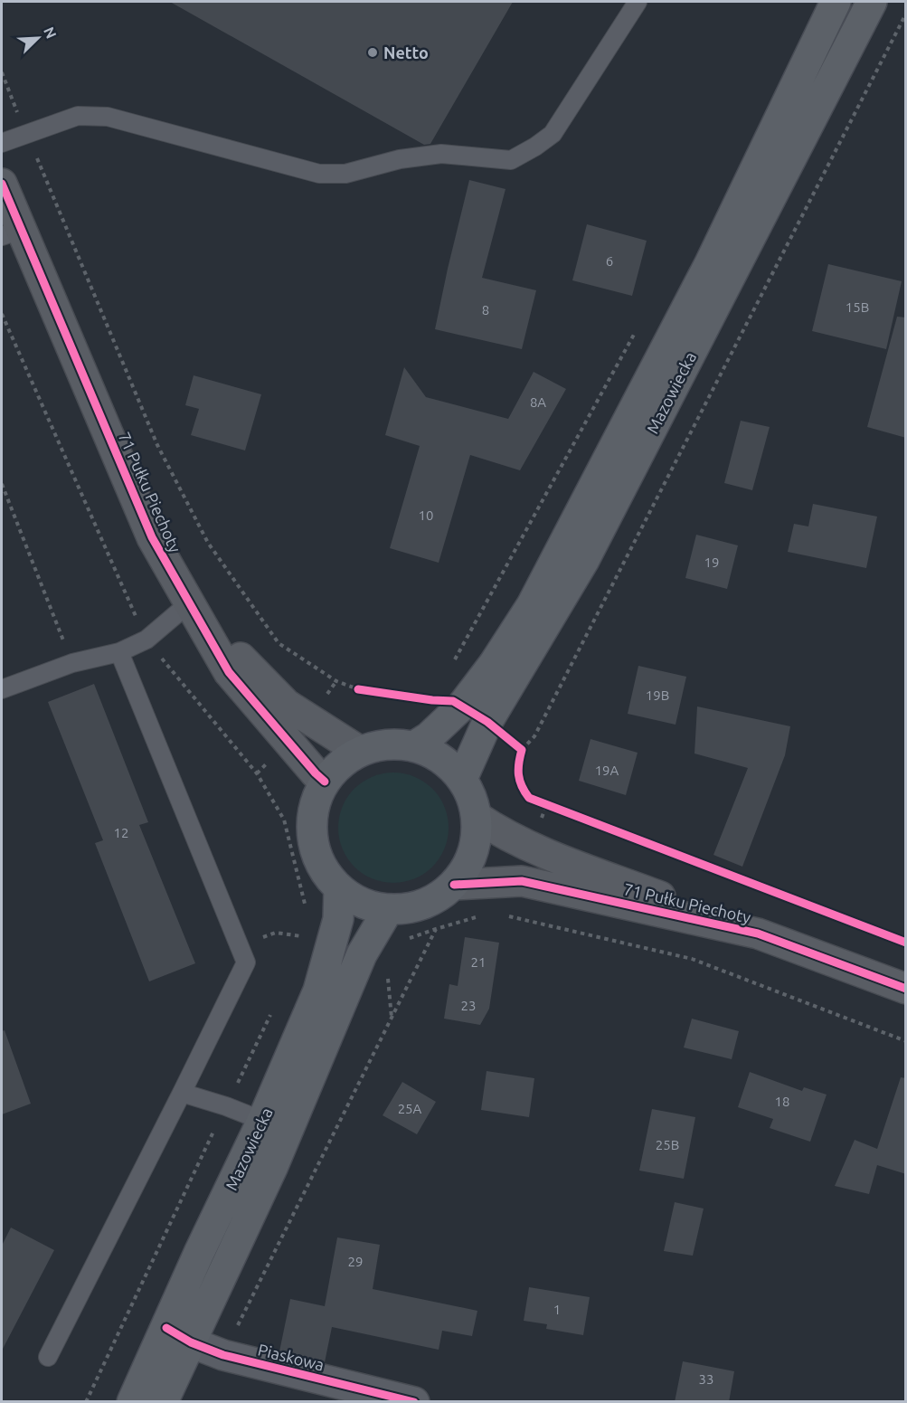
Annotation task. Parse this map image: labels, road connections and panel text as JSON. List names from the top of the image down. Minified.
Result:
{"streets":{"main road":["Mazowiecka"],"street":["71 Pułku Piechoty","Piaskowa"]},"crossings":[["Mazowiecka","71 Pułku Piechoty"],["Mazowiecka","Piaskowa"]],"places":["Netto"],"house_numbers":["6","15B","8","8A","10","19","19B","19A","12","21","23","18","25A","25B","29","1","33"],"north":"top right"}
